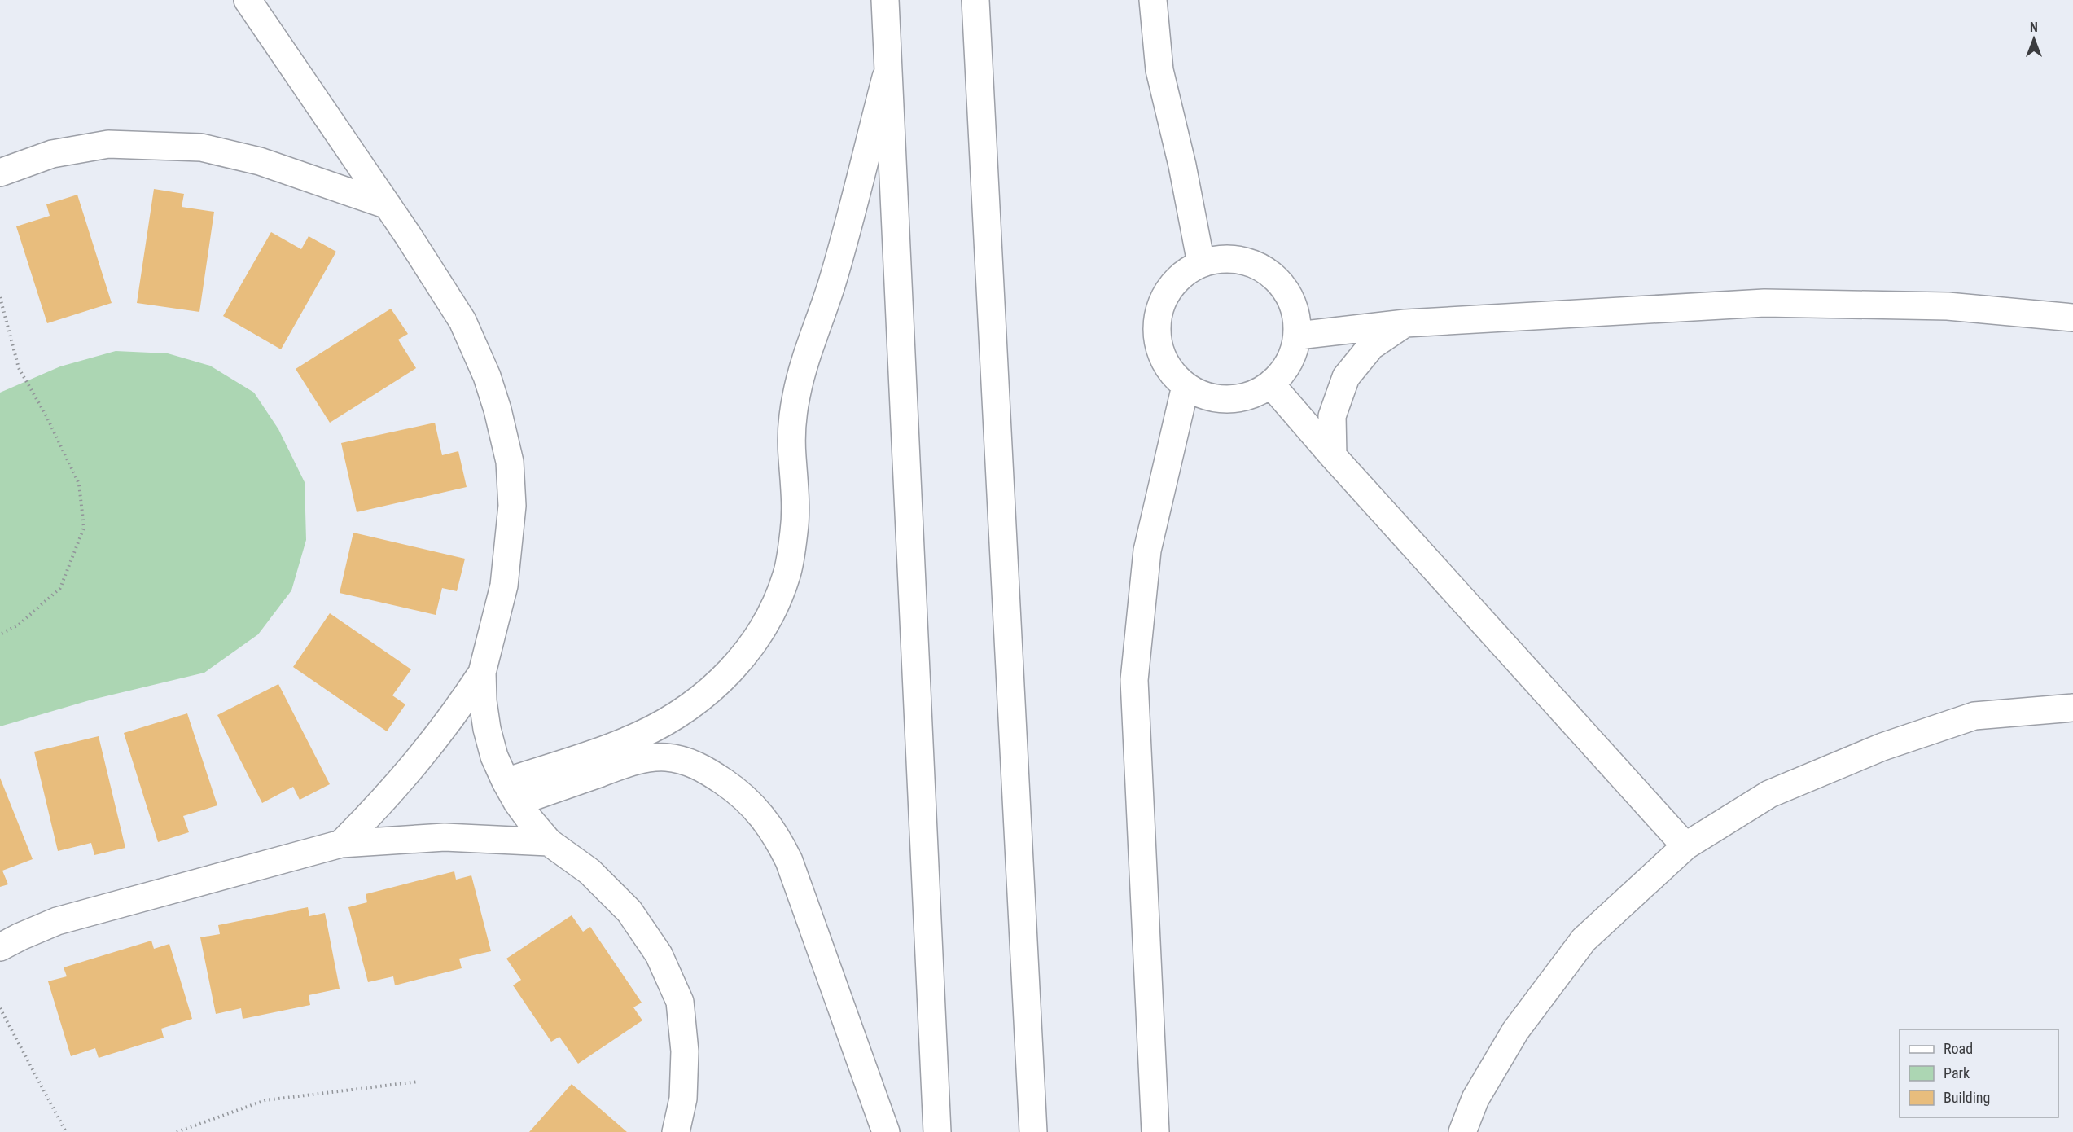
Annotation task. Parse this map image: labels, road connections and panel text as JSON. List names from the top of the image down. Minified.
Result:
{"legend":["Road","Park","Building"],"north":"top"}
